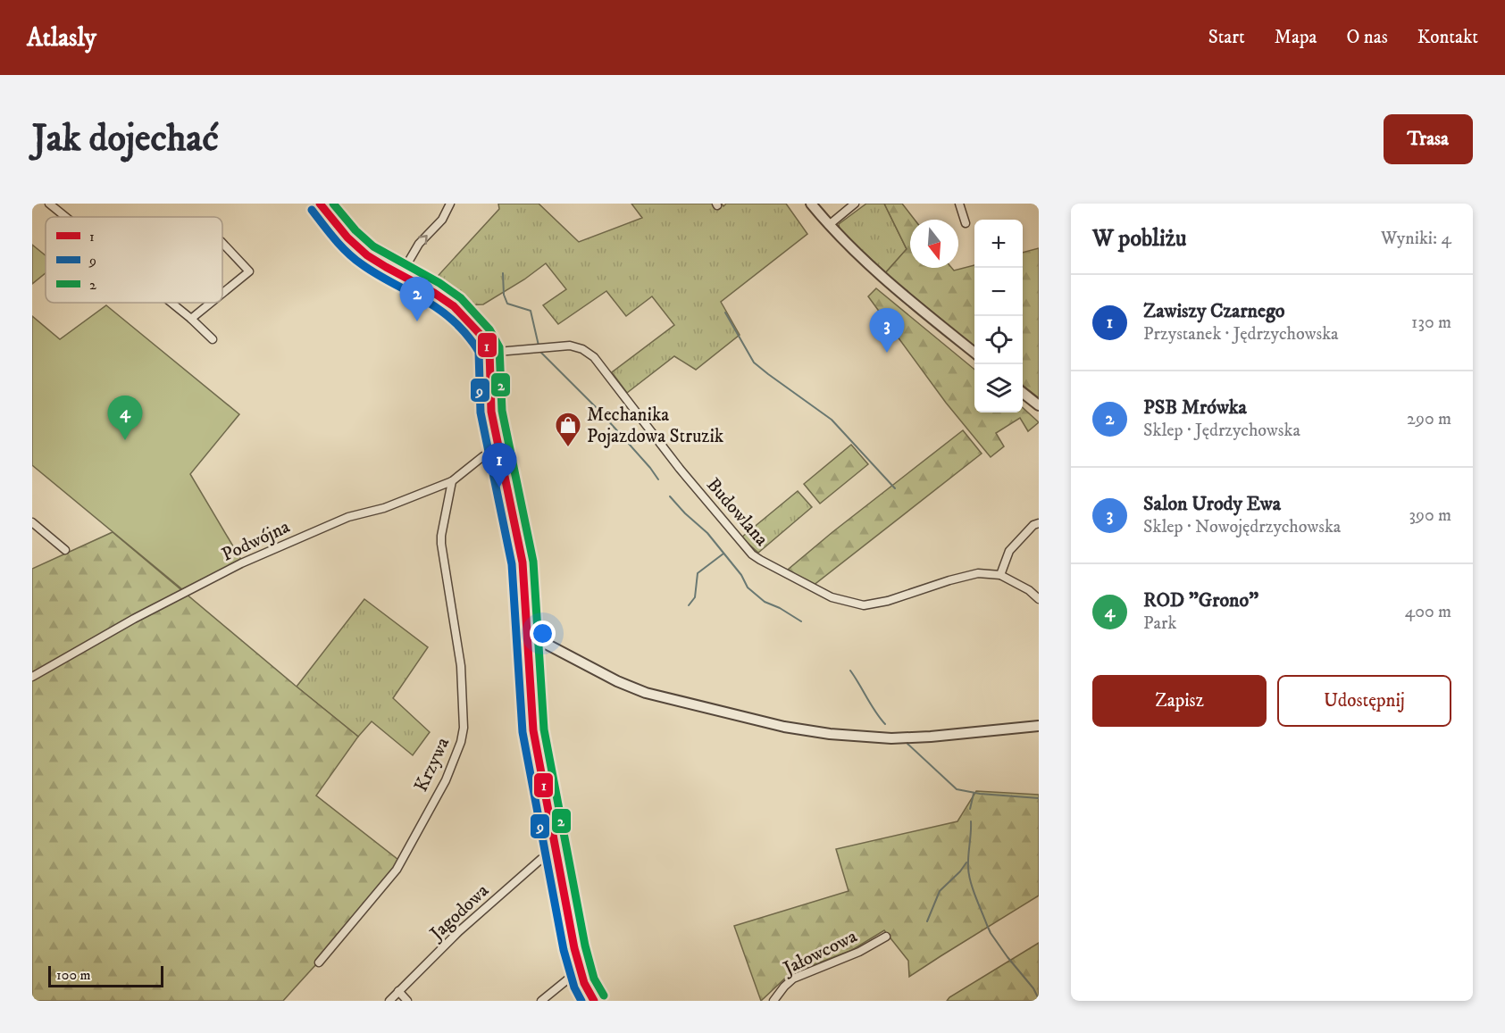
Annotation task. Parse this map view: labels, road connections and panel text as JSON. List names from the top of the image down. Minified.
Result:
{"streets":{"street":["Budowlana","Podwójna","Krzywa","Jagodowa","Jałowcowa"]},"crossings":[["Podwójna","Krzywa"]],"places":{"shop":["Mechanika Pojazdowa Struzik"]},"lines":["transit line 1","transit line 2","transit line 9"],"legend":["1","9","2"],"scale_bar":"100 m","north":"bottom","page":{"header":"Atlasly","nav":["Start","Mapa","O nas","Kontakt"],"buttons":["Trasa",["Zapisz","Udostępnij"]],"title":"Jak dojechać","heading":["W pobliżu","Wyniki: 4"],"map_buttons":["+","−"],"list":[{"mark":"1","name":"Zawiszy Czarnego","note":"Przystanek · Jędrzychowska","value":"130 m"},{"mark":"2","name":"PSB Mrówka","note":"Sklep · Jędrzychowska","value":"290 m"},{"mark":"3","name":"Salon Urody Ewa","note":"Sklep · Nowojędrzychowska","value":"390 m"},{"mark":"4","name":"ROD \"Grono\"","note":"Park","value":"400 m"}],"pins":["2","3","4","1"],"scale":"100 m"}}
